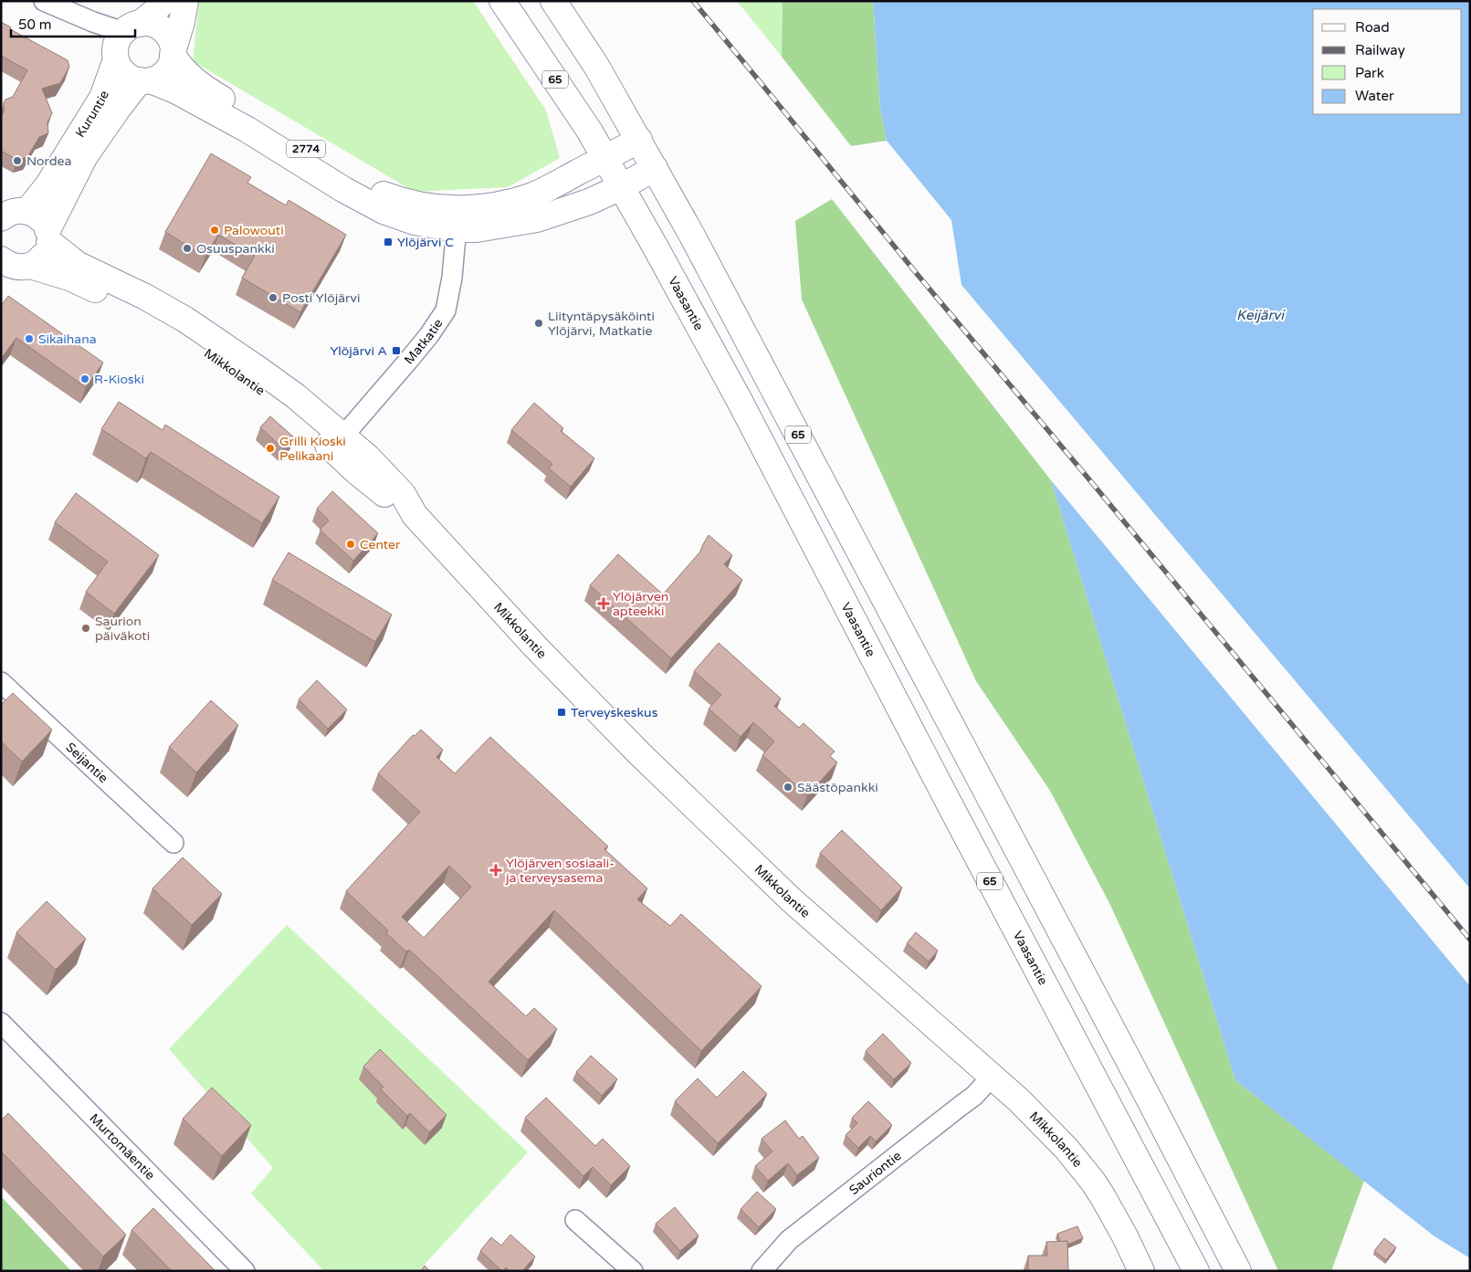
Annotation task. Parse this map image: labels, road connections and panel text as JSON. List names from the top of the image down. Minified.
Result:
{"streets":{"main road":["65","Kuruntie","2774","Vaasantie","Mikkolantie"],"street":["Matkatie","Seijantie","Murtomäentie","Sauriontie"]},"crossings":[["65","2774"],["Kuruntie","2774"],["Kuruntie","Mikkolantie"],["2774","Vaasantie"],["2774","Matkatie"],["Matkatie","Mikkolantie"],["Mikkolantie","Sauriontie"]],"water":["Keijärvi"],"places":{"other":["Nordea","Palowouti","Osuuspankki","Posti Ylöjärvi","Liityntäpysäköinti Ylöjärvi, Matkatie","Sikaihana","R-Kioski","Grilli Kioski Pelikaani","Center","Saurion päiväkoti","Säästöpankki"],"transit":["Ylöjärvi C","Ylöjärvi A","Terveyskeskus"],"health":["Ylöjärven apteekki","Ylöjärven sosiaali- ja terveysasema"]},"legend":["Road","Railway","Park","Water"],"scale_bar":"50 m"}
